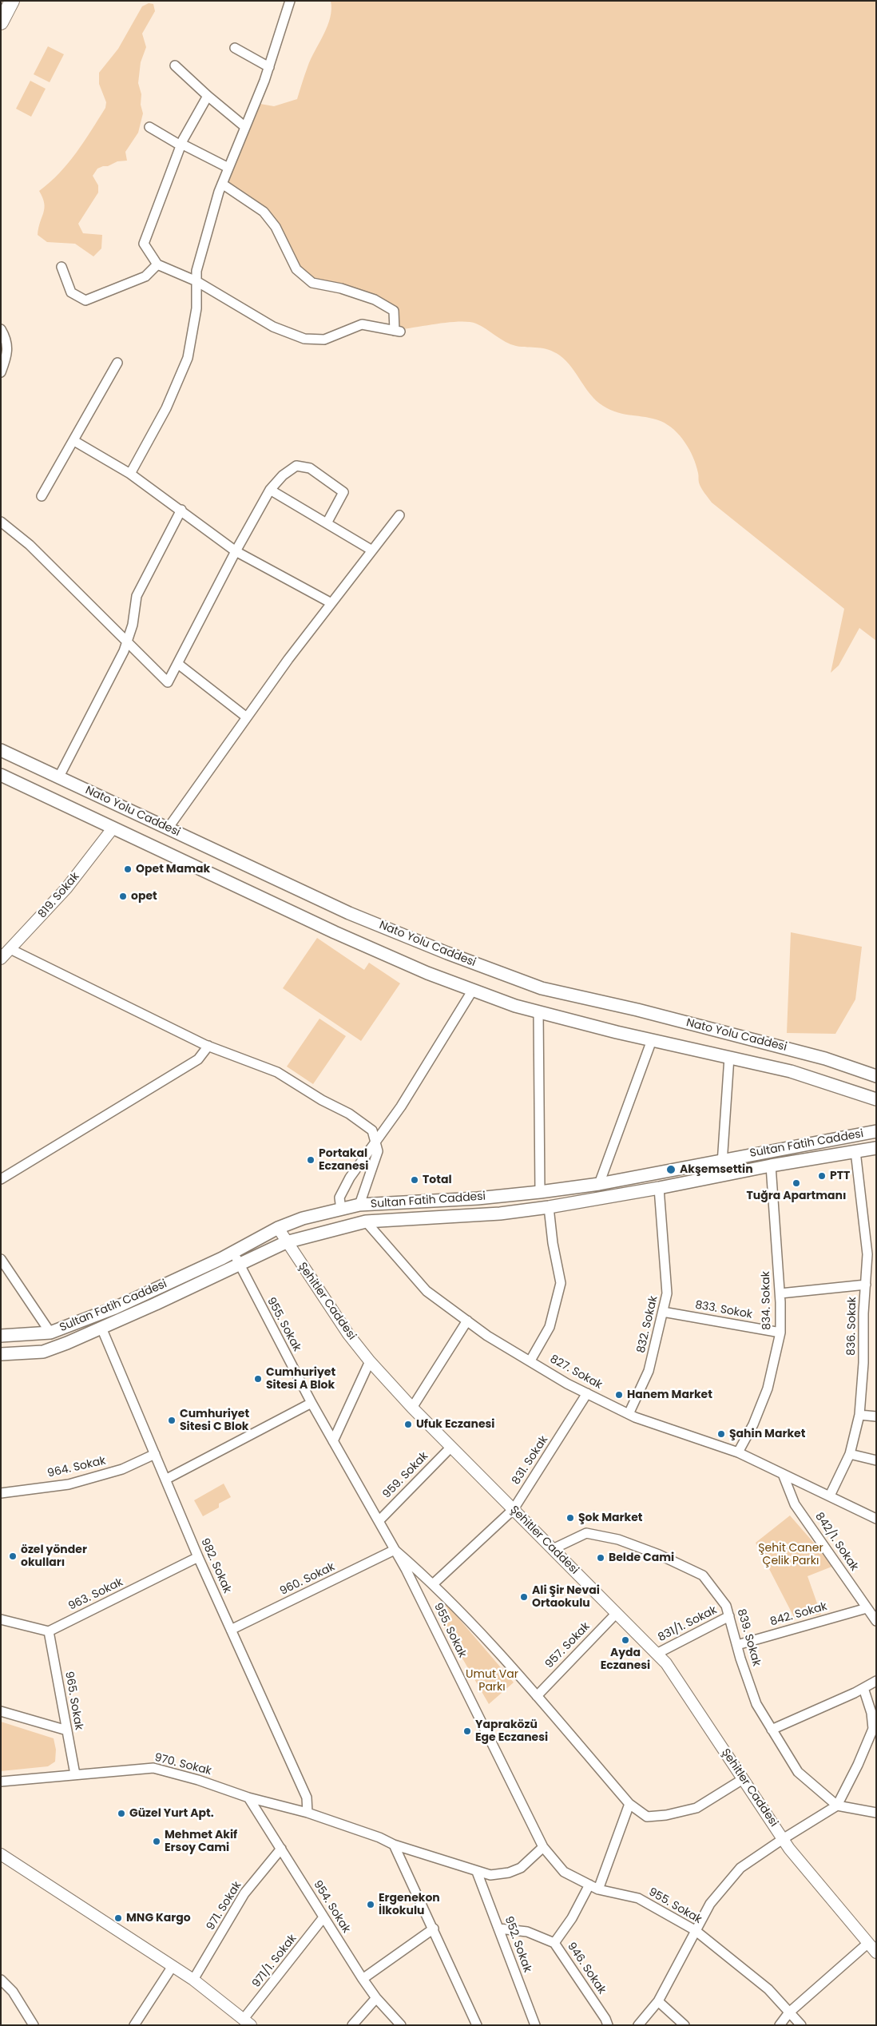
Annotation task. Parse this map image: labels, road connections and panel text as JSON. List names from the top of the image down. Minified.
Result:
{"streets":{"main road":["Nato Yolu Caddesi","Sultan Fatih Caddesi"],"street":["819. Sokak","834. Sokak","Şehitler Caddesi","833. Sokok","955. Sokak","832. Sokak","836. Sokak","827. Sokak","831. Sokak","964. Sokak","959. Sokak","842/1. Sokak","982. Sokak","960. Sokak","963. Sokak","842. Sokak","831/1. Sokak","839. Sokak","957. Sokak","965. Sokak","970. Sokak","971. Sokak","954. Sokak","952. Sokak","971/1. Sokak","946. Sokak"]},"crossings":[["Nato Yolu Caddesi","819. Sokak"],["Sultan Fatih Caddesi","834. Sokak"],["Sultan Fatih Caddesi","Şehitler Caddesi"],["Sultan Fatih Caddesi","955. Sokak"],["Sultan Fatih Caddesi","832. Sokak"],["Sultan Fatih Caddesi","836. Sokak"],["Sultan Fatih Caddesi","827. Sokak"],["Sultan Fatih Caddesi","982. Sokak"],["834. Sokak","833. Sokok"],["834. Sokak","827. Sokak"],["Şehitler Caddesi","831. Sokak"],["Şehitler Caddesi","959. Sokak"],["Şehitler Caddesi","831/1. Sokak"],["Şehitler Caddesi","839. Sokak"],["Şehitler Caddesi","957. Sokak"],["833. Sokok","832. Sokak"],["955. Sokak","959. Sokak"],["955. Sokak","960. Sokak"],["955. Sokak","970. Sokak"],["955. Sokak","946. Sokak"],["832. Sokak","827. Sokak"],["836. Sokak","827. Sokak"],["827. Sokak","831. Sokak"],["827. Sokak","842/1. Sokak"],["964. Sokak","982. Sokak"],["842/1. Sokak","842. Sokak"],["982. Sokak","960. Sokak"],["982. Sokak","963. Sokak"],["982. Sokak","970. Sokak"],["963. Sokak","965. Sokak"],["842. Sokak","839. Sokak"],["831/1. Sokak","839. Sokak"],["965. Sokak","970. Sokak"],["970. Sokak","954. Sokak"],["970. Sokak","952. Sokak"],["971. Sokak","954. Sokak"],["954. Sokak","971/1. Sokak"]],"parks":["Şehit Caner Çelik Parkı","Umut Var Parkı"],"places":["Opet Mamak","opet","Portakal Eczanesi","Akşemsettin","PTT","Total","Tuğra Apartmanı","Cumhuriyet Sitesi A Blok","Hanem Market","Cumhuriyet Sitesi C Blok","Ufuk Eczanesi","Şahin Market","Şok Market","özel yönder okulları","Belde Cami","Ali Şir Nevai Ortaokulu","Ayda Eczanesi","Yapraközü Ege Eczanesi","Güzel Yurt Apt.","Mehmet Akif Ersoy Cami","Ergenekon İlkokulu","MNG Kargo"]}
